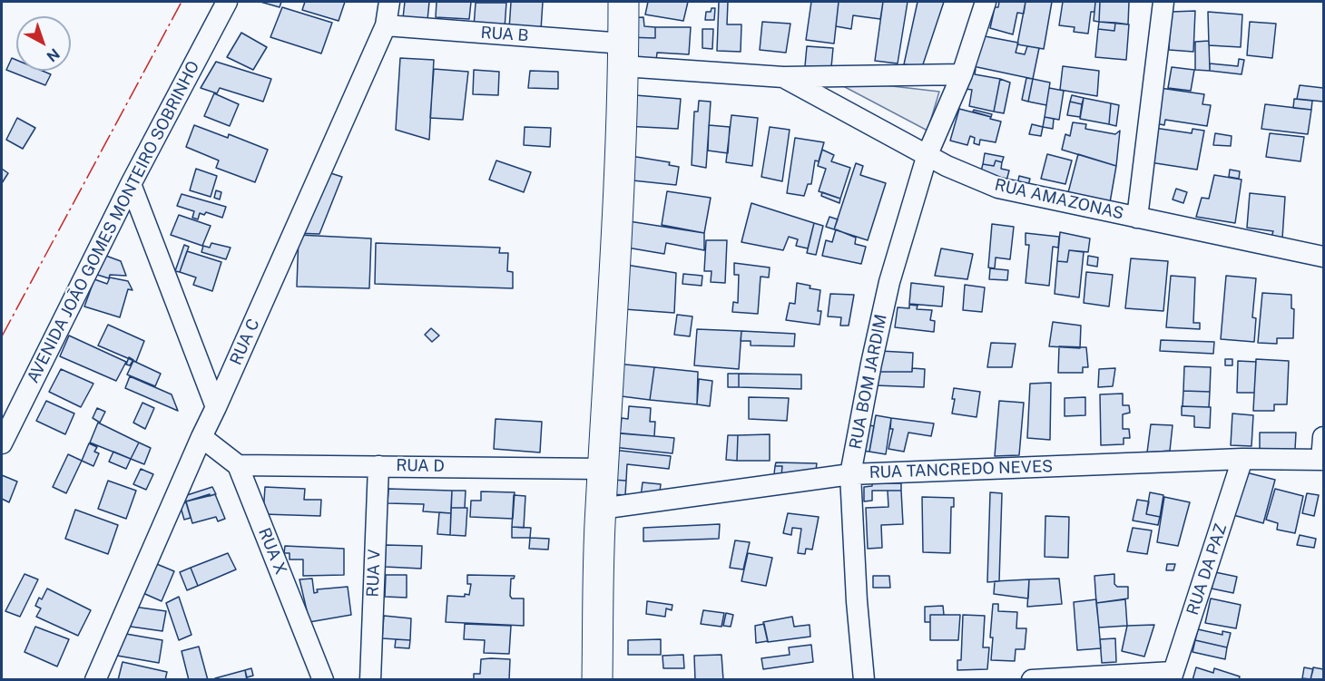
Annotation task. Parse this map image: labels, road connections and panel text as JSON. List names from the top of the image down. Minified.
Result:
{"streets":{"street":["RUA B","RUA AMAZONAS","AVENIDA JOÃO GOMES MONTEIRO SOBRINHO","RUA C","RUA BOM JARDIM","RUA D","RUA TANCREDO NEVES","RUA X","RUA DA PAZ","RUA V"]},"crossings":[["RUA B","RUA AMAZONAS"],["RUA B","RUA C"],["RUA AMAZONAS","RUA BOM JARDIM"],["RUA BOM JARDIM","RUA TANCREDO NEVES"],["RUA D","RUA X"],["RUA D","RUA V"],["RUA TANCREDO NEVES","RUA DA PAZ"]],"north":"bottom right"}
